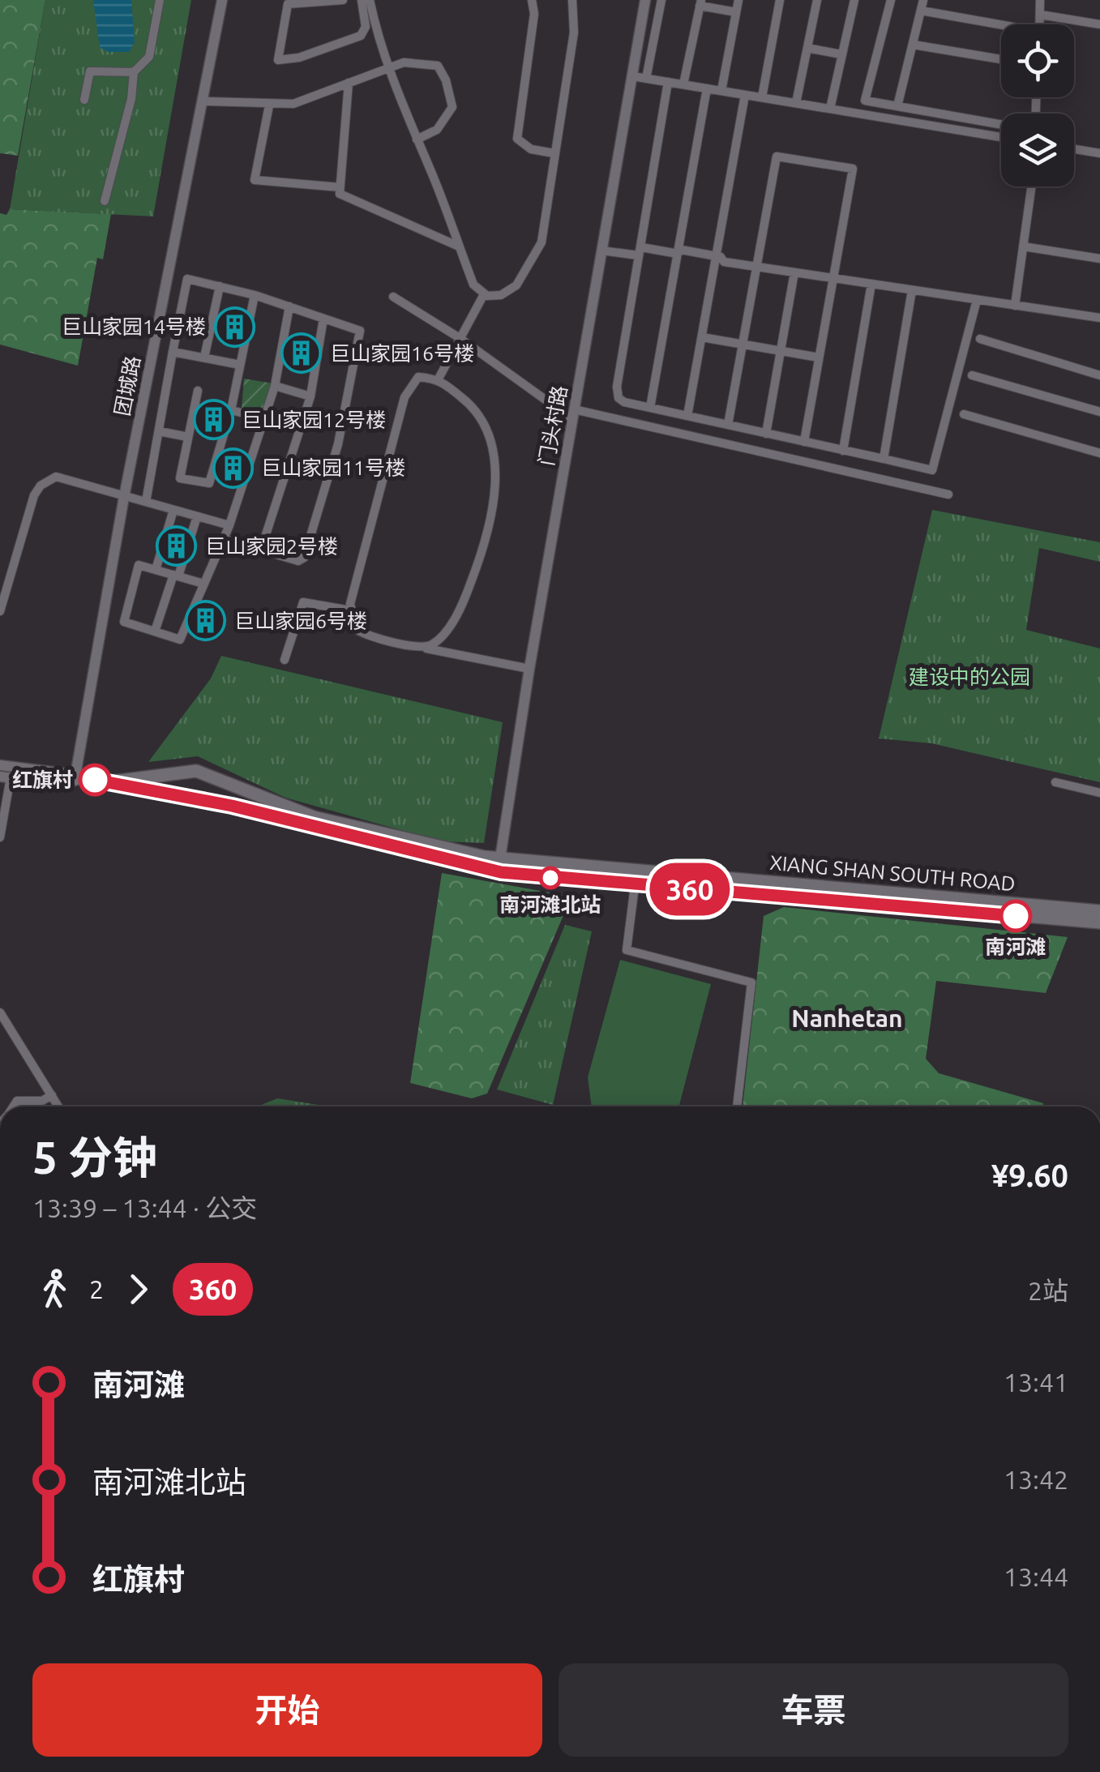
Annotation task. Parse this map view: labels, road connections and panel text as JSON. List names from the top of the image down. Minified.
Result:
{"streets":{"main road":["XIANG SHAN SOUTH ROAD"],"street":["团城路","门头村路"]},"crossings":[["团城路","XIANG SHAN SOUTH ROAD"],["门头村路","XIANG SHAN SOUTH ROAD"]],"districts":["Nanhetan"],"parks":["建设中的公园"],"places":{"building":["巨山家园14号楼","巨山家园16号楼","巨山家园12号楼","巨山家园11号楼","巨山家园2号楼","巨山家园6号楼"],"other":["红旗村","南河滩北站","南河滩"]},"lines":["bus line 360"],"page":{"on_map":"360","heading":["5 分钟","13:39 – 13:44 · 公交","¥9.60"],"legs":["2","360","2站"],"list":[{"name":"南河滩","value":"13:41"},{"name":"南河滩北站","value":"13:42"},{"name":"红旗村","value":"13:44"}],"buttons":["开始","车票"]}}
